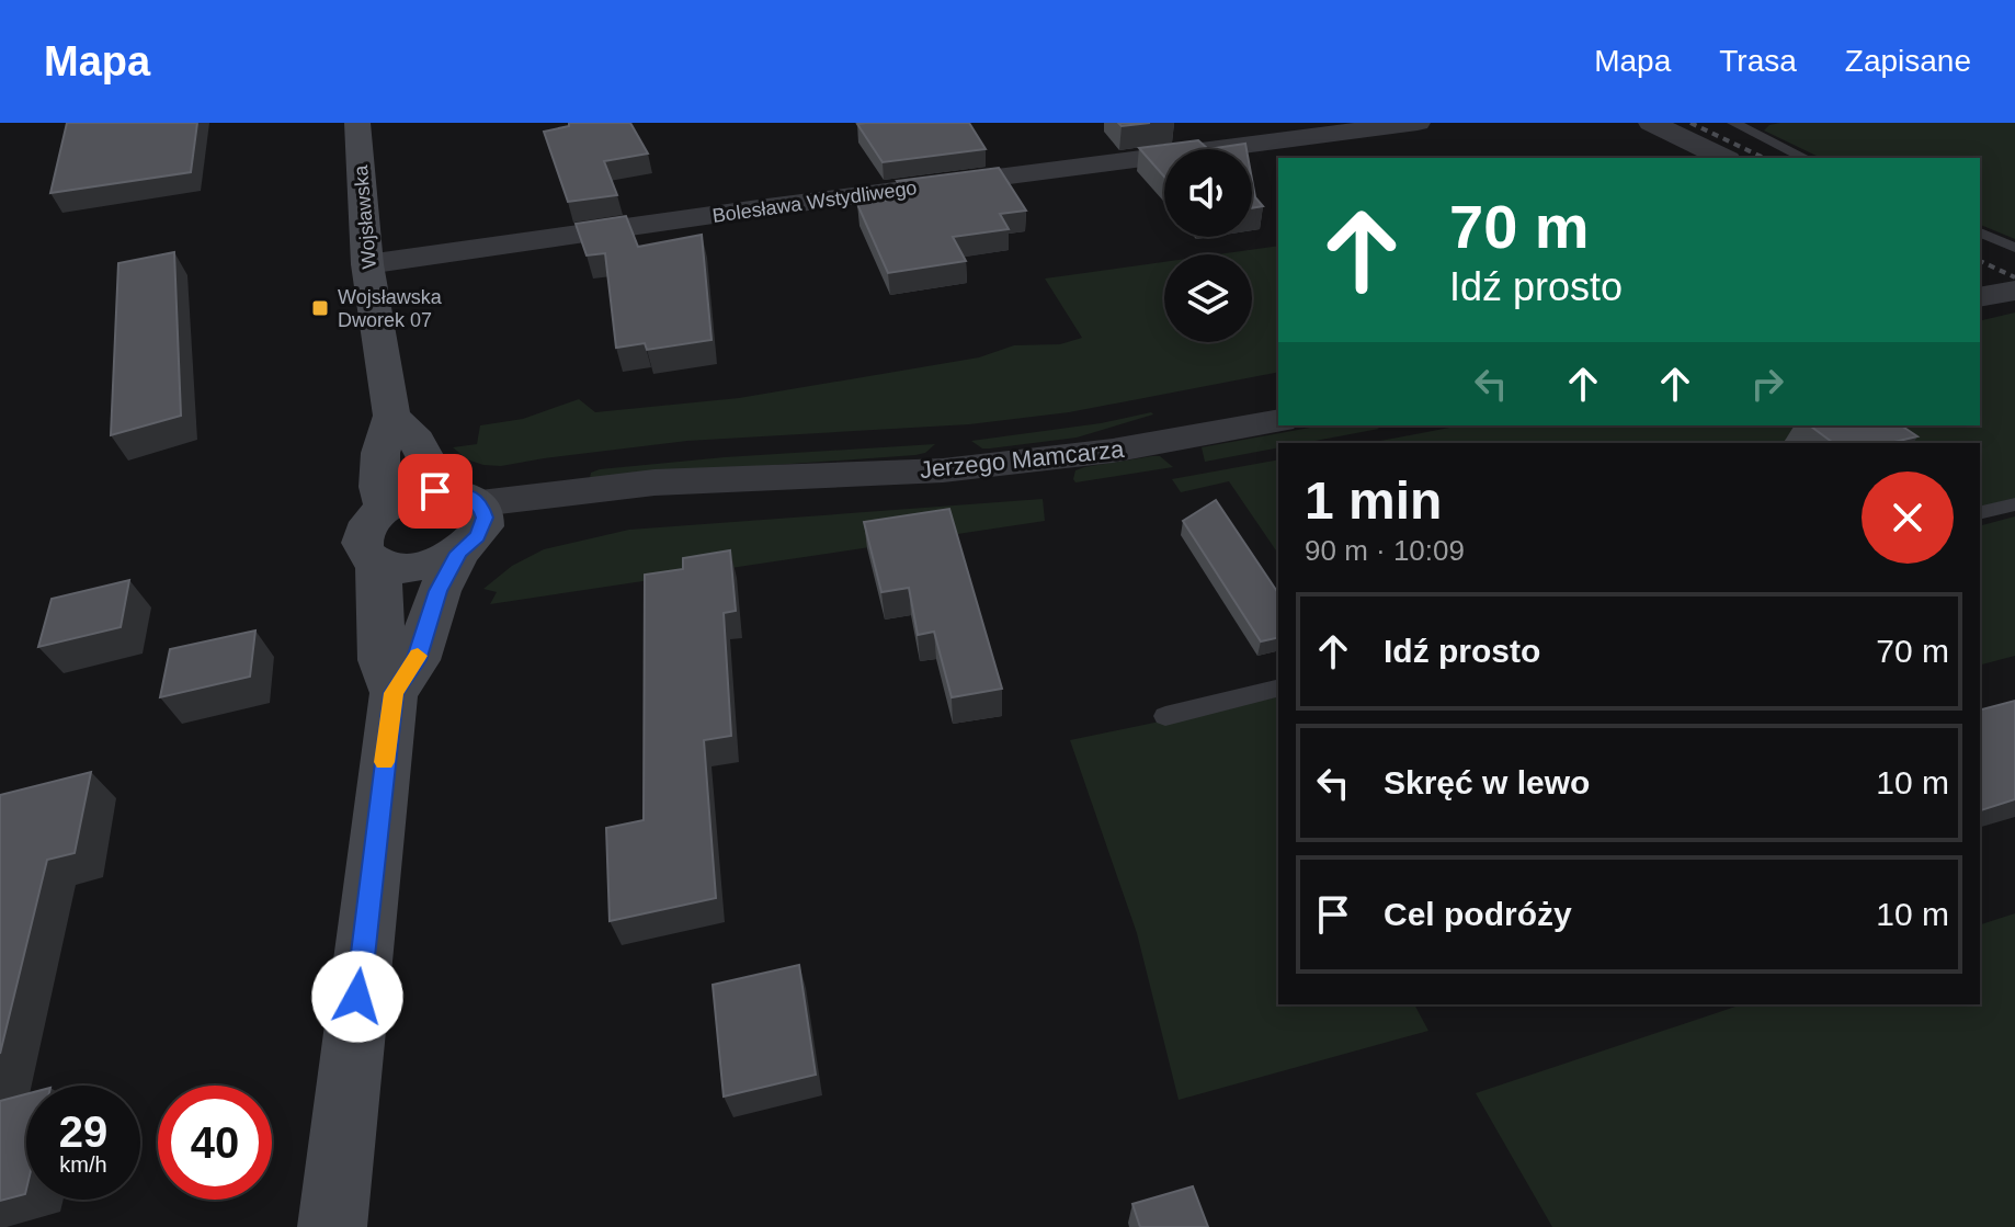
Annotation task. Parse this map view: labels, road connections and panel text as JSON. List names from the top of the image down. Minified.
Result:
{"streets":{"street":["Bolesława Wstydliwego","Wojsławska","Jerzego Mamcarza"]},"crossings":[["Bolesława Wstydliwego","Wojsławska"]],"places":{"transit":["Wojsławska Dworek 07"]},"page":{"header":"Mapa","nav":["Mapa","Trasa","Zapisane"],"turn":["70 m","Idź prosto"],"heading":["1 min","90 m · 10:09"],"list":[{"name":"Idź prosto","value":"70 m"},{"name":"Skręć w lewo","value":"10 m"},{"name":"Cel podróży","value":"10 m"}],"speed":"29 km/h","limit":"40"}}
